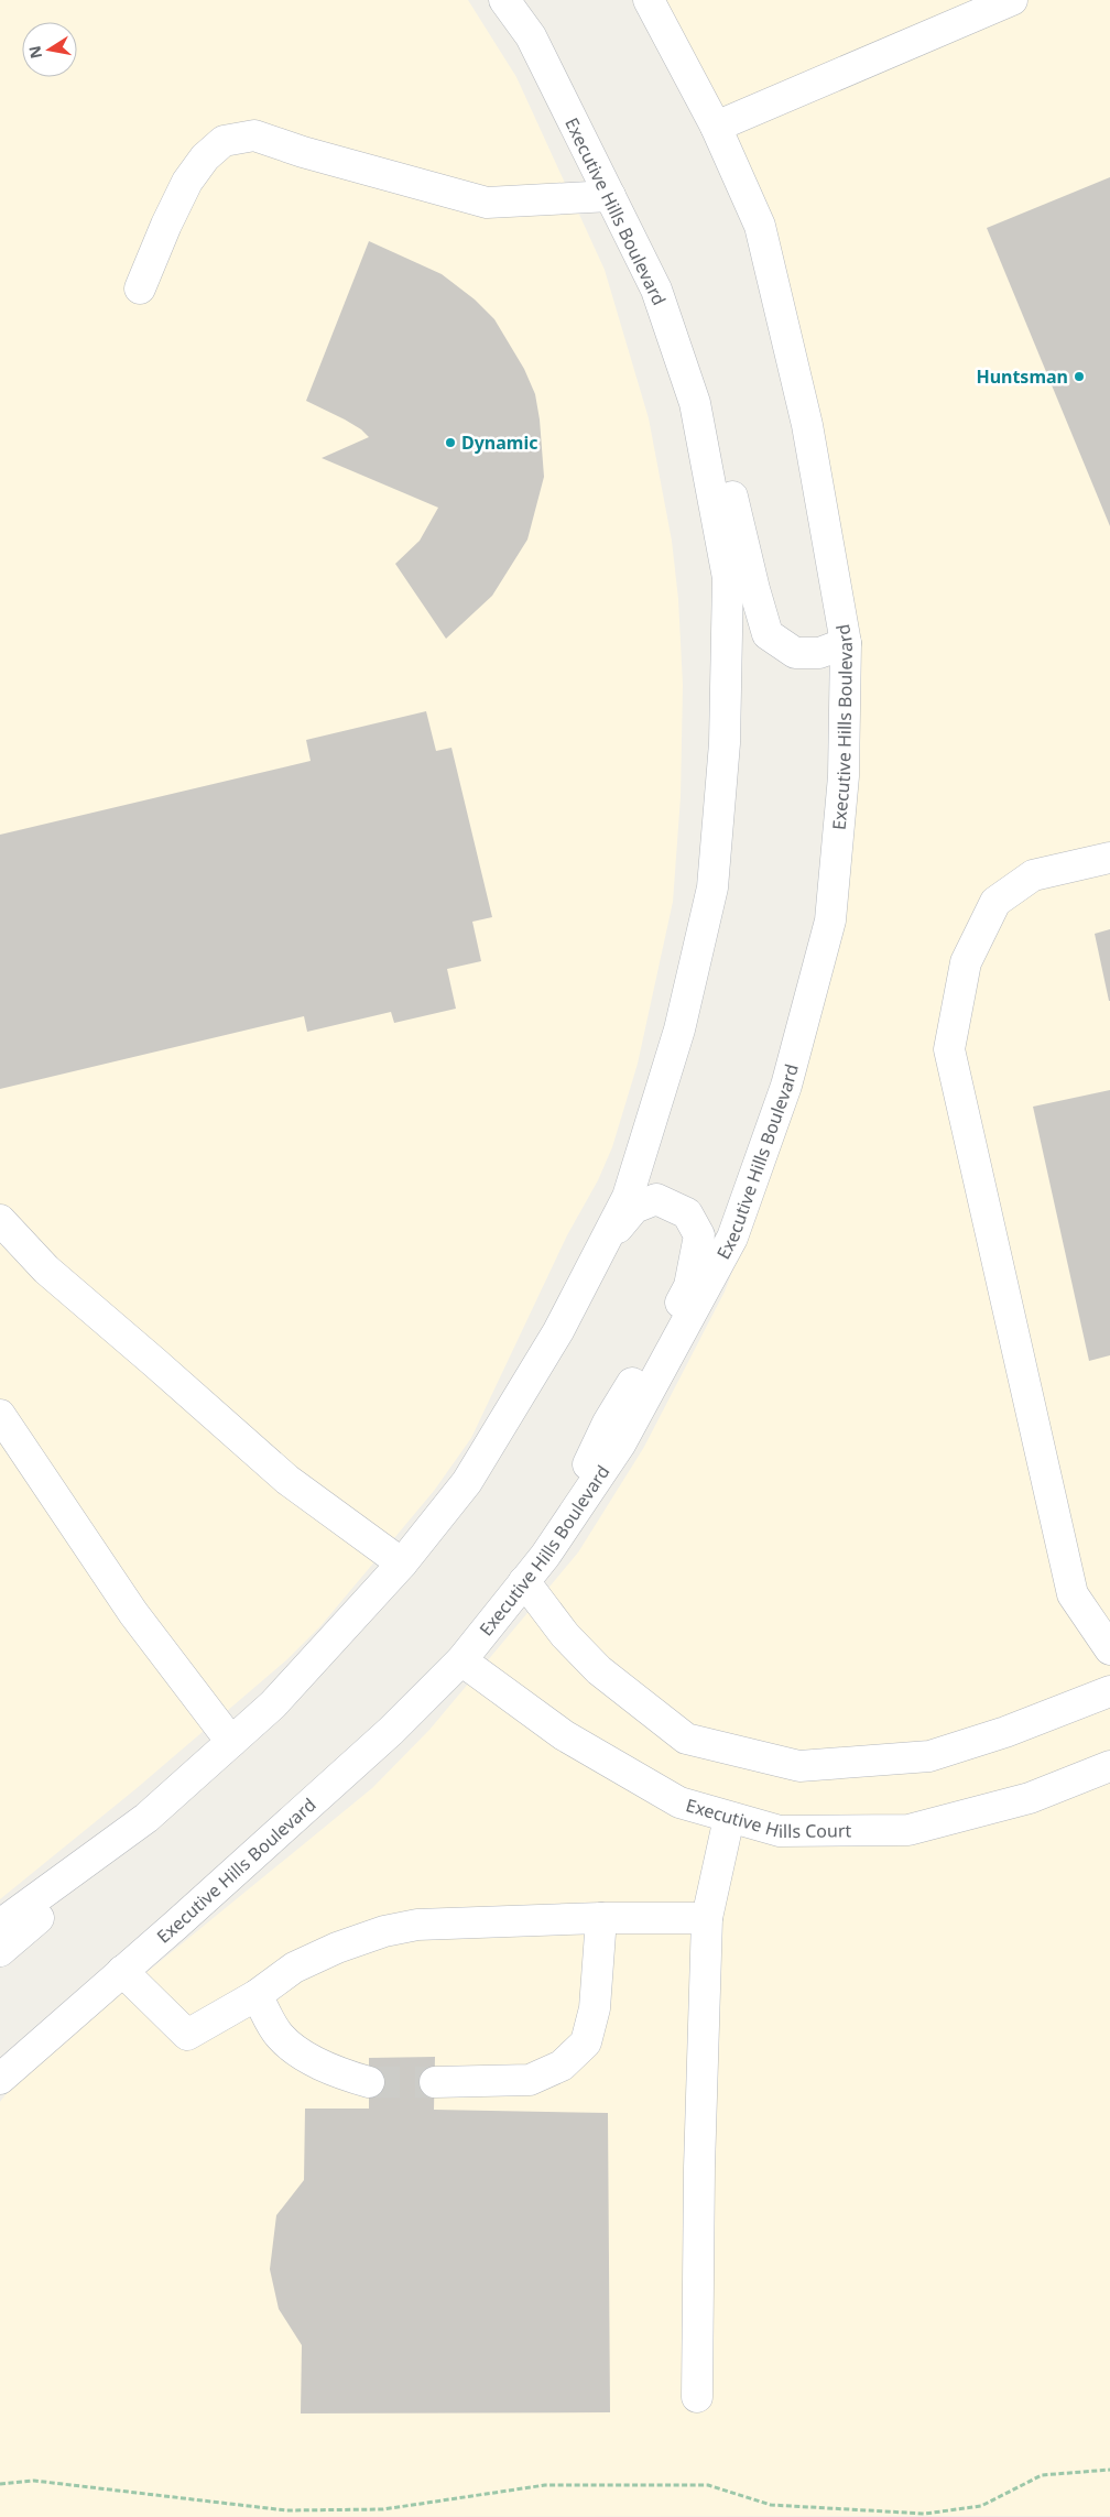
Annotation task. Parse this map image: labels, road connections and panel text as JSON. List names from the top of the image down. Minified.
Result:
{"streets":{"street":["Executive Hills Boulevard","Executive Hills Court"]},"crossings":[["Executive Hills Boulevard","Executive Hills Court"]],"places":["Huntsman","Dynamic"],"north":"left"}
